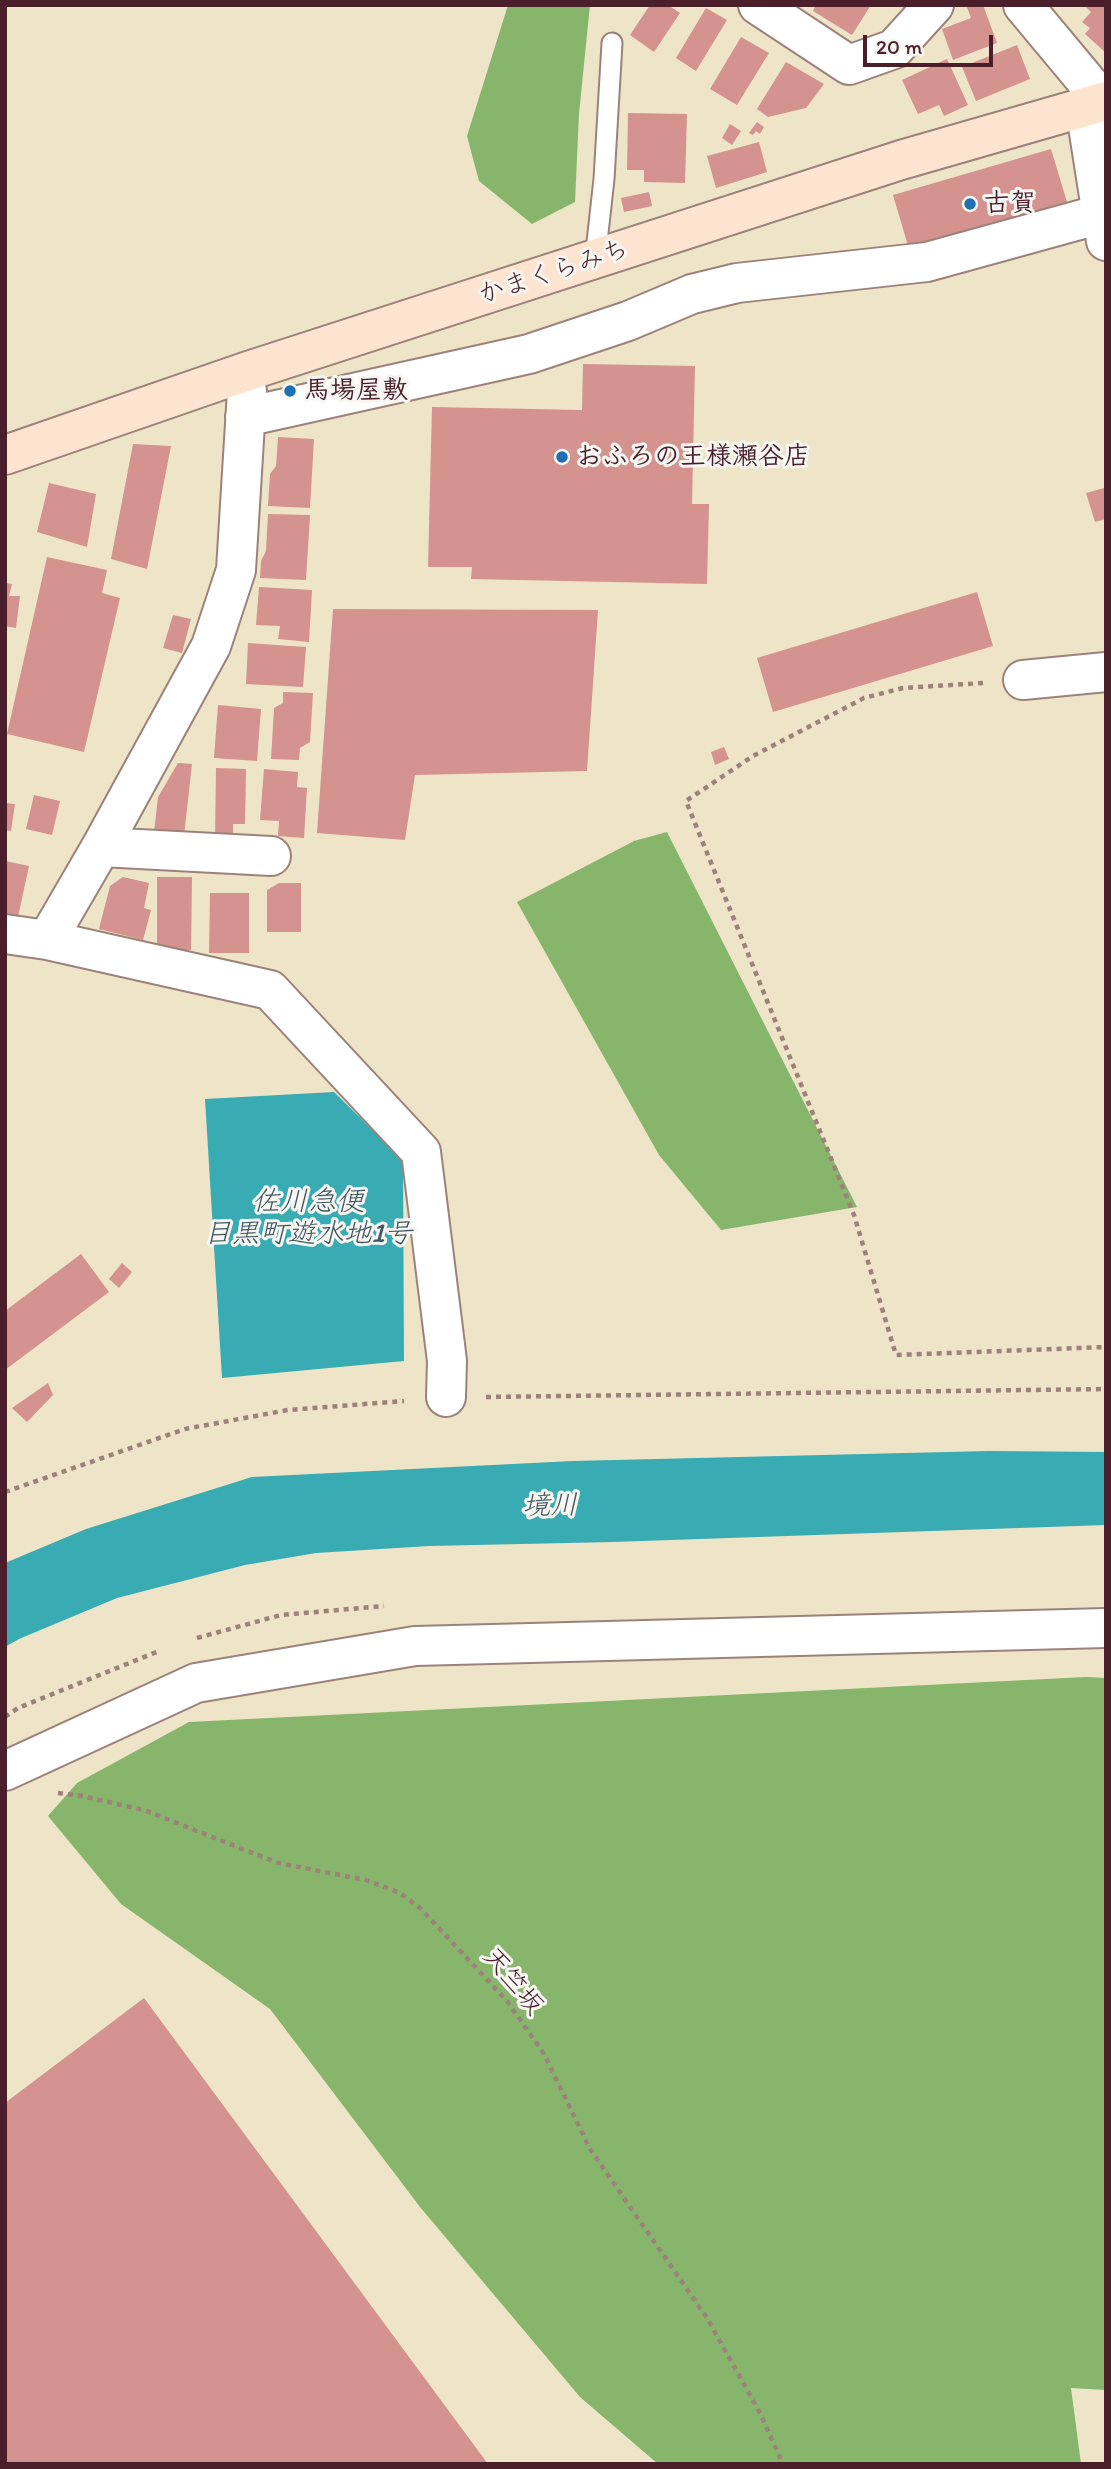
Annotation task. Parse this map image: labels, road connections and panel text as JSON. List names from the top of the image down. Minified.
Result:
{"streets":{"main road":["かまくらみち"],"path":["天竺坂"]},"water":["佐川急便 目黒町遊水地1号","境川"],"places":["古賀","馬場屋敷","おふろの王様瀬谷店"],"scale_bar":"20 m"}
